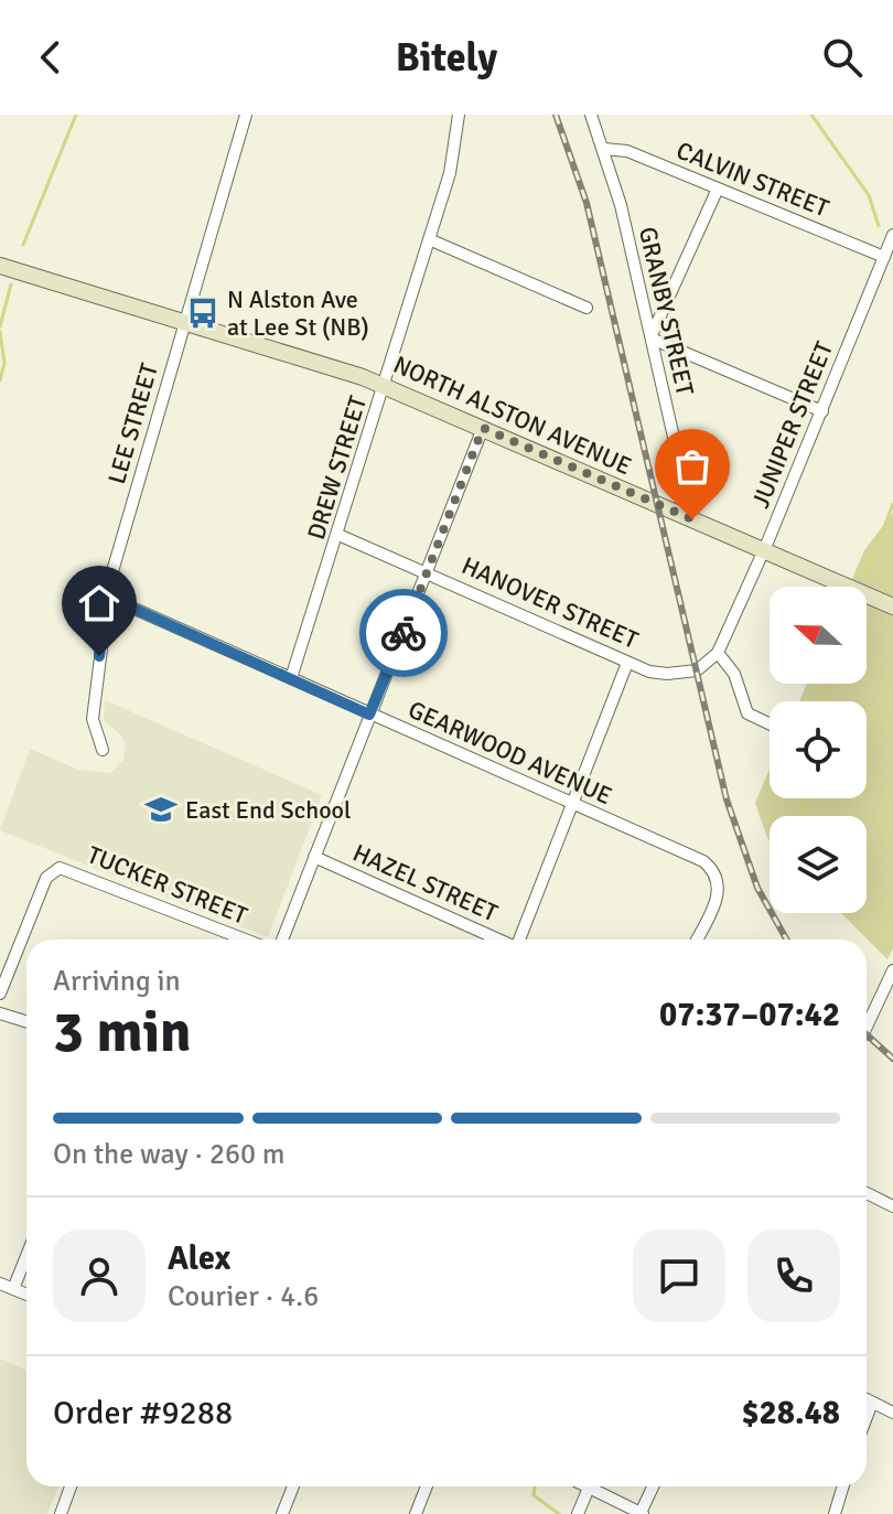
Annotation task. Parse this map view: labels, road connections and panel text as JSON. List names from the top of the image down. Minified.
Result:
{"streets":{"main road":["NORTH ALSTON AVENUE"],"street":["CALVIN STREET","GRANBY STREET","LEE STREET","JUNIPER STREET","DREW STREET","HANOVER STREET","GEARWOOD AVENUE","HAZEL STREET","TUCKER STREET"]},"crossings":[["CALVIN STREET","GRANBY STREET"],["CALVIN STREET","JUNIPER STREET"],["GRANBY STREET","NORTH ALSTON AVENUE"],["NORTH ALSTON AVENUE","LEE STREET"],["NORTH ALSTON AVENUE","JUNIPER STREET"],["NORTH ALSTON AVENUE","DREW STREET"],["LEE STREET","GEARWOOD AVENUE"],["JUNIPER STREET","HANOVER STREET"],["DREW STREET","HANOVER STREET"],["DREW STREET","GEARWOOD AVENUE"]],"places":{"bus stop":["N Alston Ave at Lee St (NB)"],"school or university":["East End School"]},"north":"left","page":{"header":"Bitely","heading":["3 min","Arriving in","07:37–07:42"],"panel":["Alex","Courier · 4.6","Order #9288","$28.48"],"bar":"On the way · 260 m"}}
